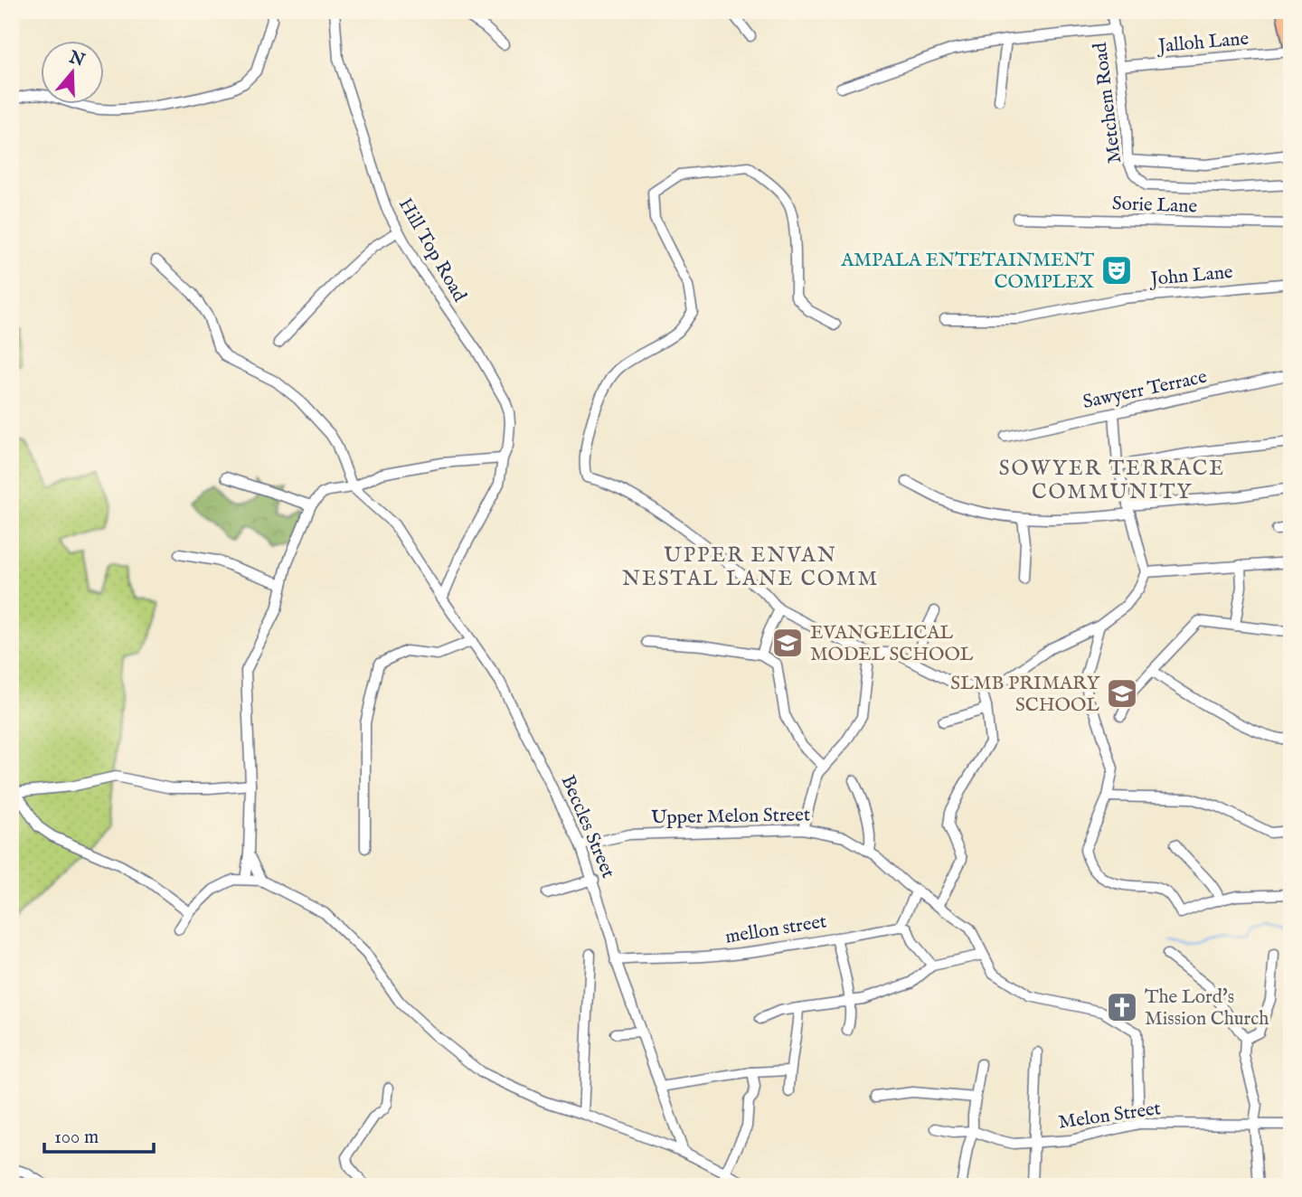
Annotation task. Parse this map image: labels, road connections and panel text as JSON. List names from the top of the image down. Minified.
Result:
{"streets":{"street":["Jalloh Lane","Metchem Road","Sorie Lane","Hill Top Road","John Lane","Sawyerr Terrace","Upper Melon Street","Beccles Street","mellon street","Melon Street"]},"crossings":[["Jalloh Lane","Metchem Road"],["Hill Top Road","Beccles Street"],["Upper Melon Street","Beccles Street"],["Upper Melon Street","Melon Street"],["Beccles Street","mellon street"]],"districts":["SOWYER TERRACE COMMUNITY","UPPER ENVAN NESTAL LANE COMM"],"places":{"theatre":["AMPALA ENTETAINMENT COMPLEX"],"school or university":["EVANGELICAL MODEL SCHOOL","SLMB PRIMARY SCHOOL"],"church":["The Lord's Mission Church"]},"scale_bar":"100 m","north":"top"}
